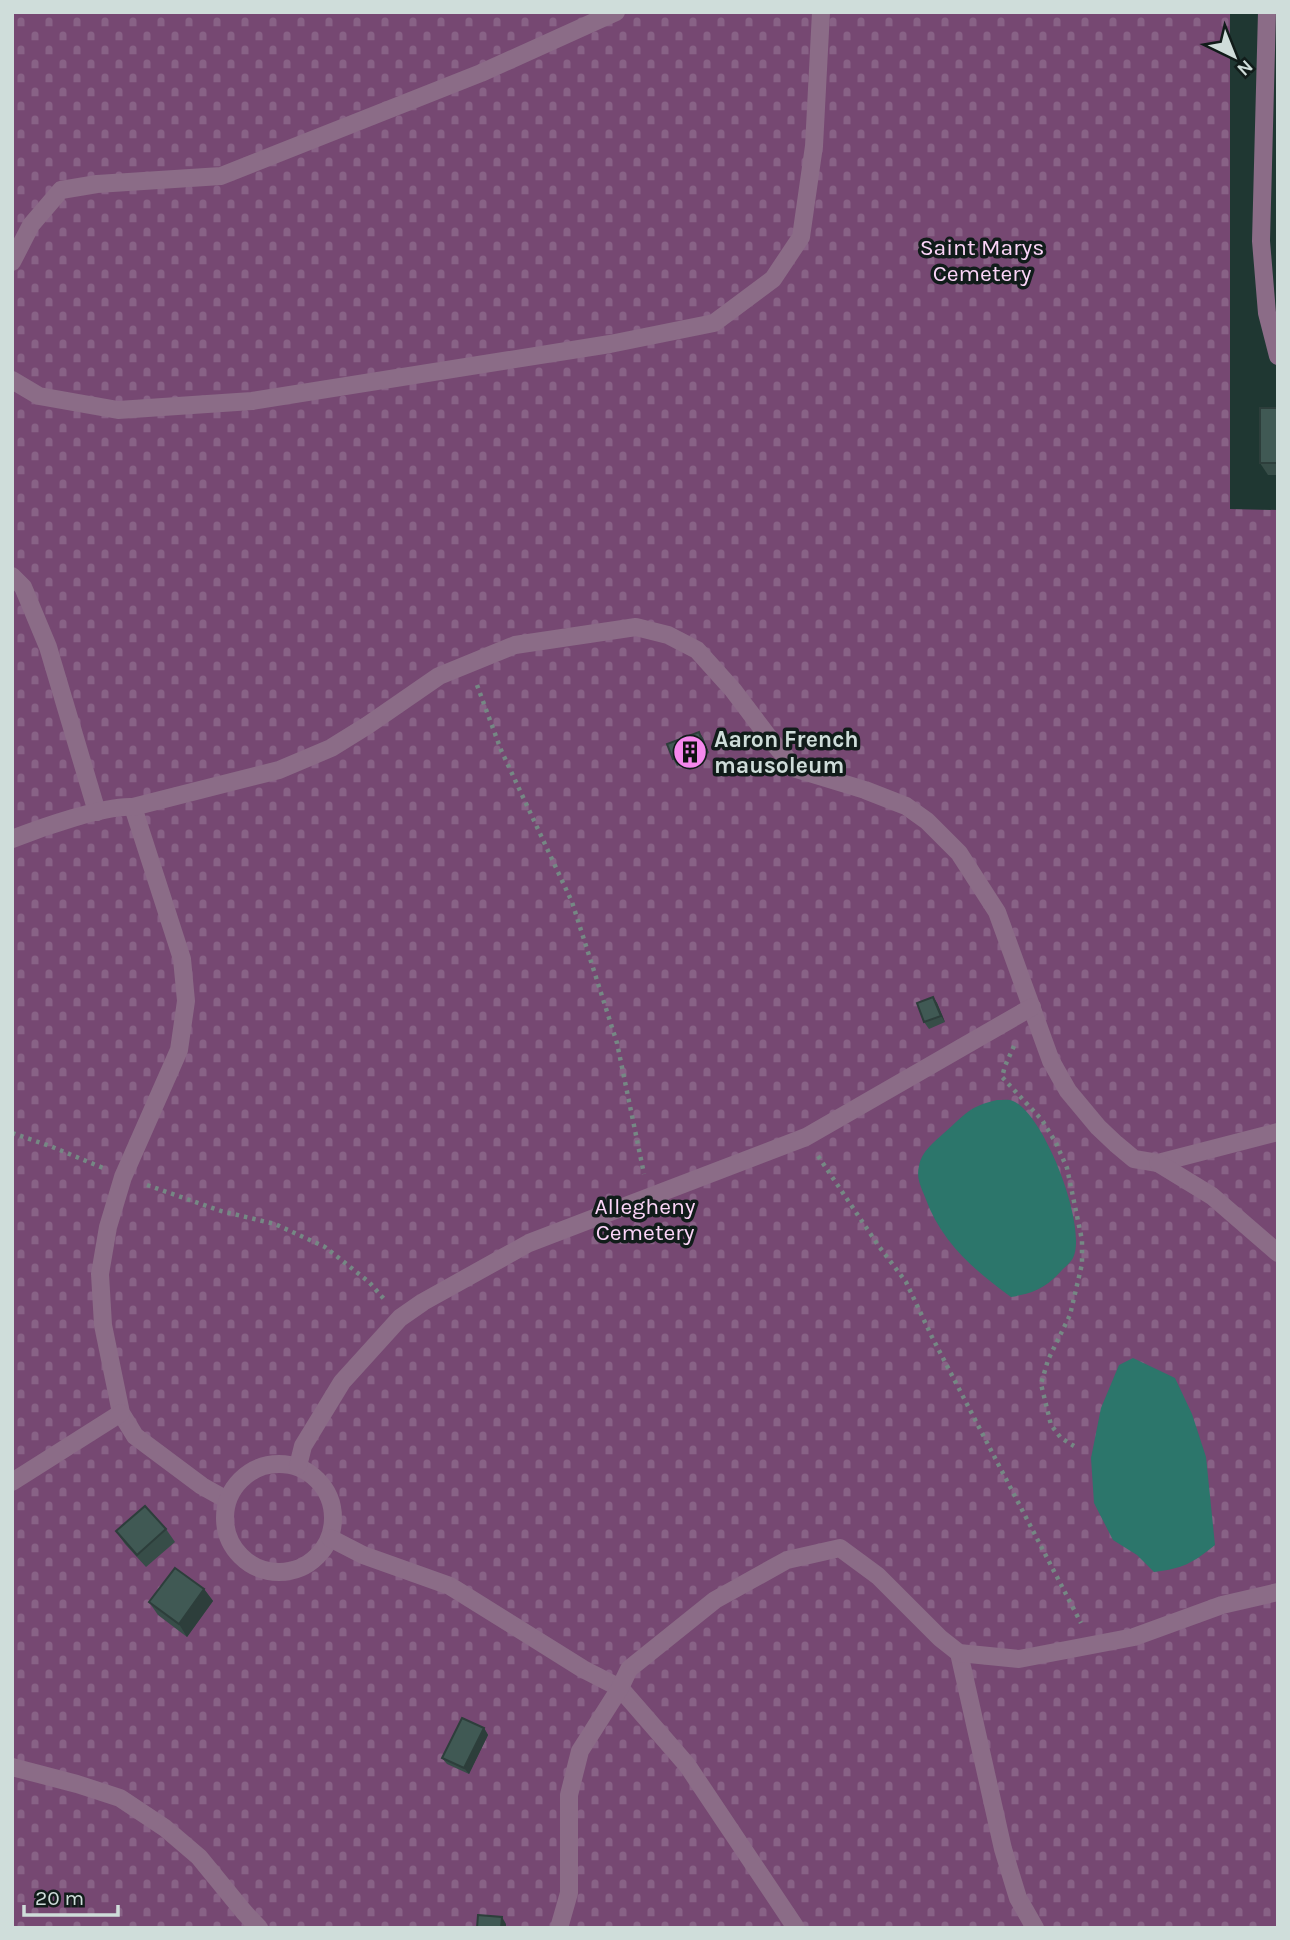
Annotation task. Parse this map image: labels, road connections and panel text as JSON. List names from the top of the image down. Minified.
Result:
{"parks":["Saint Marys Cemetery","Allegheny Cemetery"],"places":{"building":["Aaron French mausoleum"]},"scale_bar":"20 m","north":"bottom right"}
